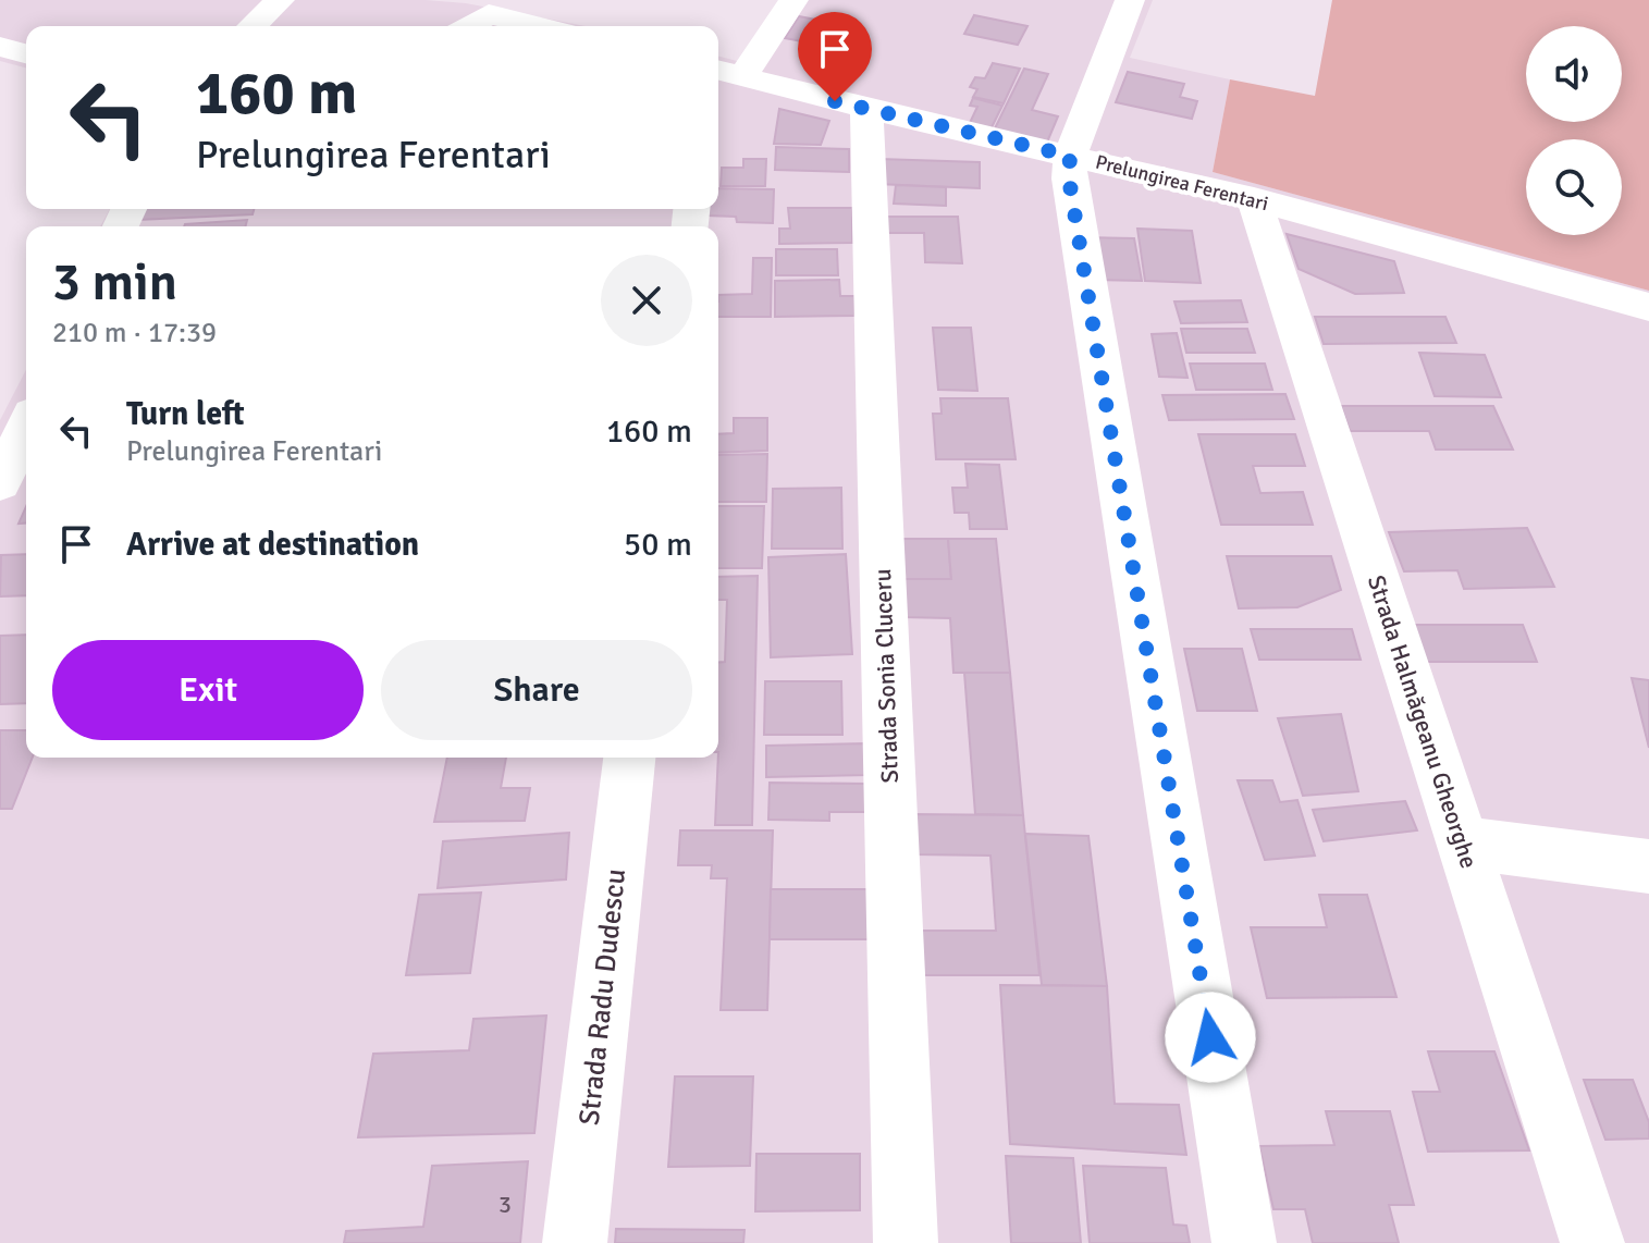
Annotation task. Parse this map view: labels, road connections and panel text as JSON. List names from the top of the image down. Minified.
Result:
{"streets":{"street":["Prelungirea Ferentari","Strada Sonia Cluceru","Strada Halmăgeanu Gheorghe","Strada Radu Dudescu"]},"crossings":[["Prelungirea Ferentari","Strada Sonia Cluceru"],["Prelungirea Ferentari","Strada Halmăgeanu Gheorghe"]],"house_numbers":["3"],"page":{"turn":["160 m","Prelungirea Ferentari"],"heading":["3 min","210 m · 17:39"],"list":[{"name":"Turn left","note":"Prelungirea Ferentari","value":"160 m"},{"name":"Arrive at destination","value":"50 m"}],"buttons":["Exit","Share"]}}
